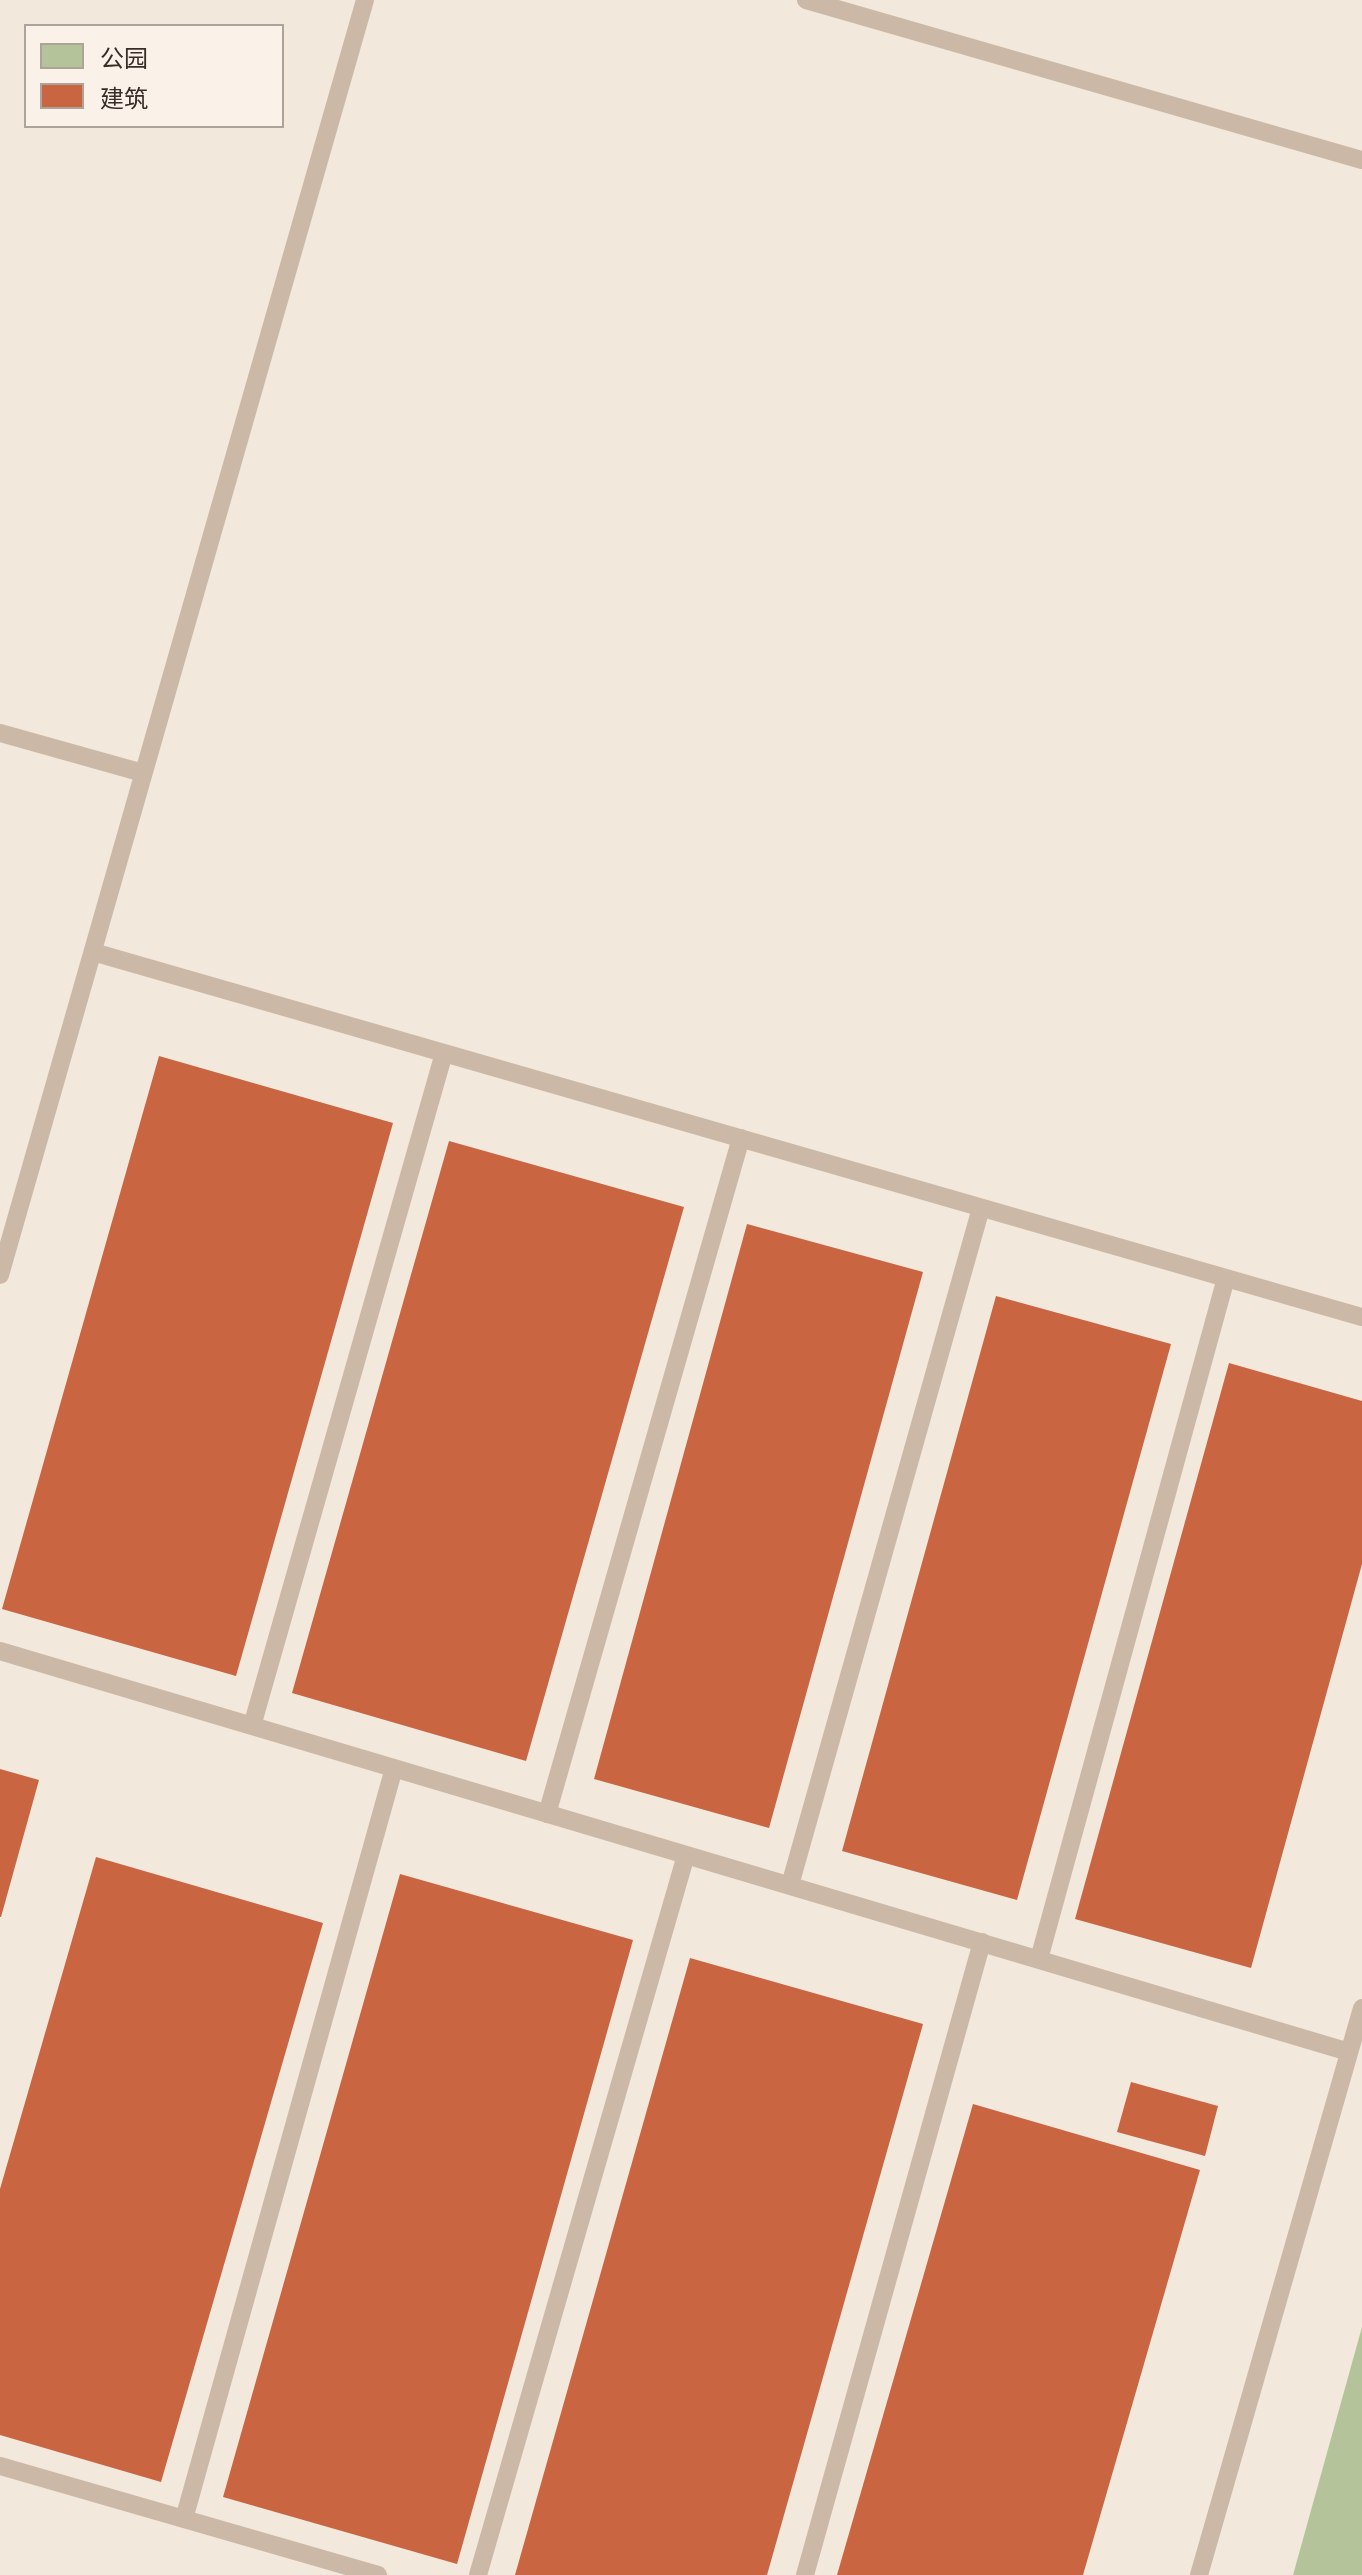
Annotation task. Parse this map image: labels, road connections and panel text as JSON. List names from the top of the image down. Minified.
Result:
{"legend":["公园","建筑"]}
